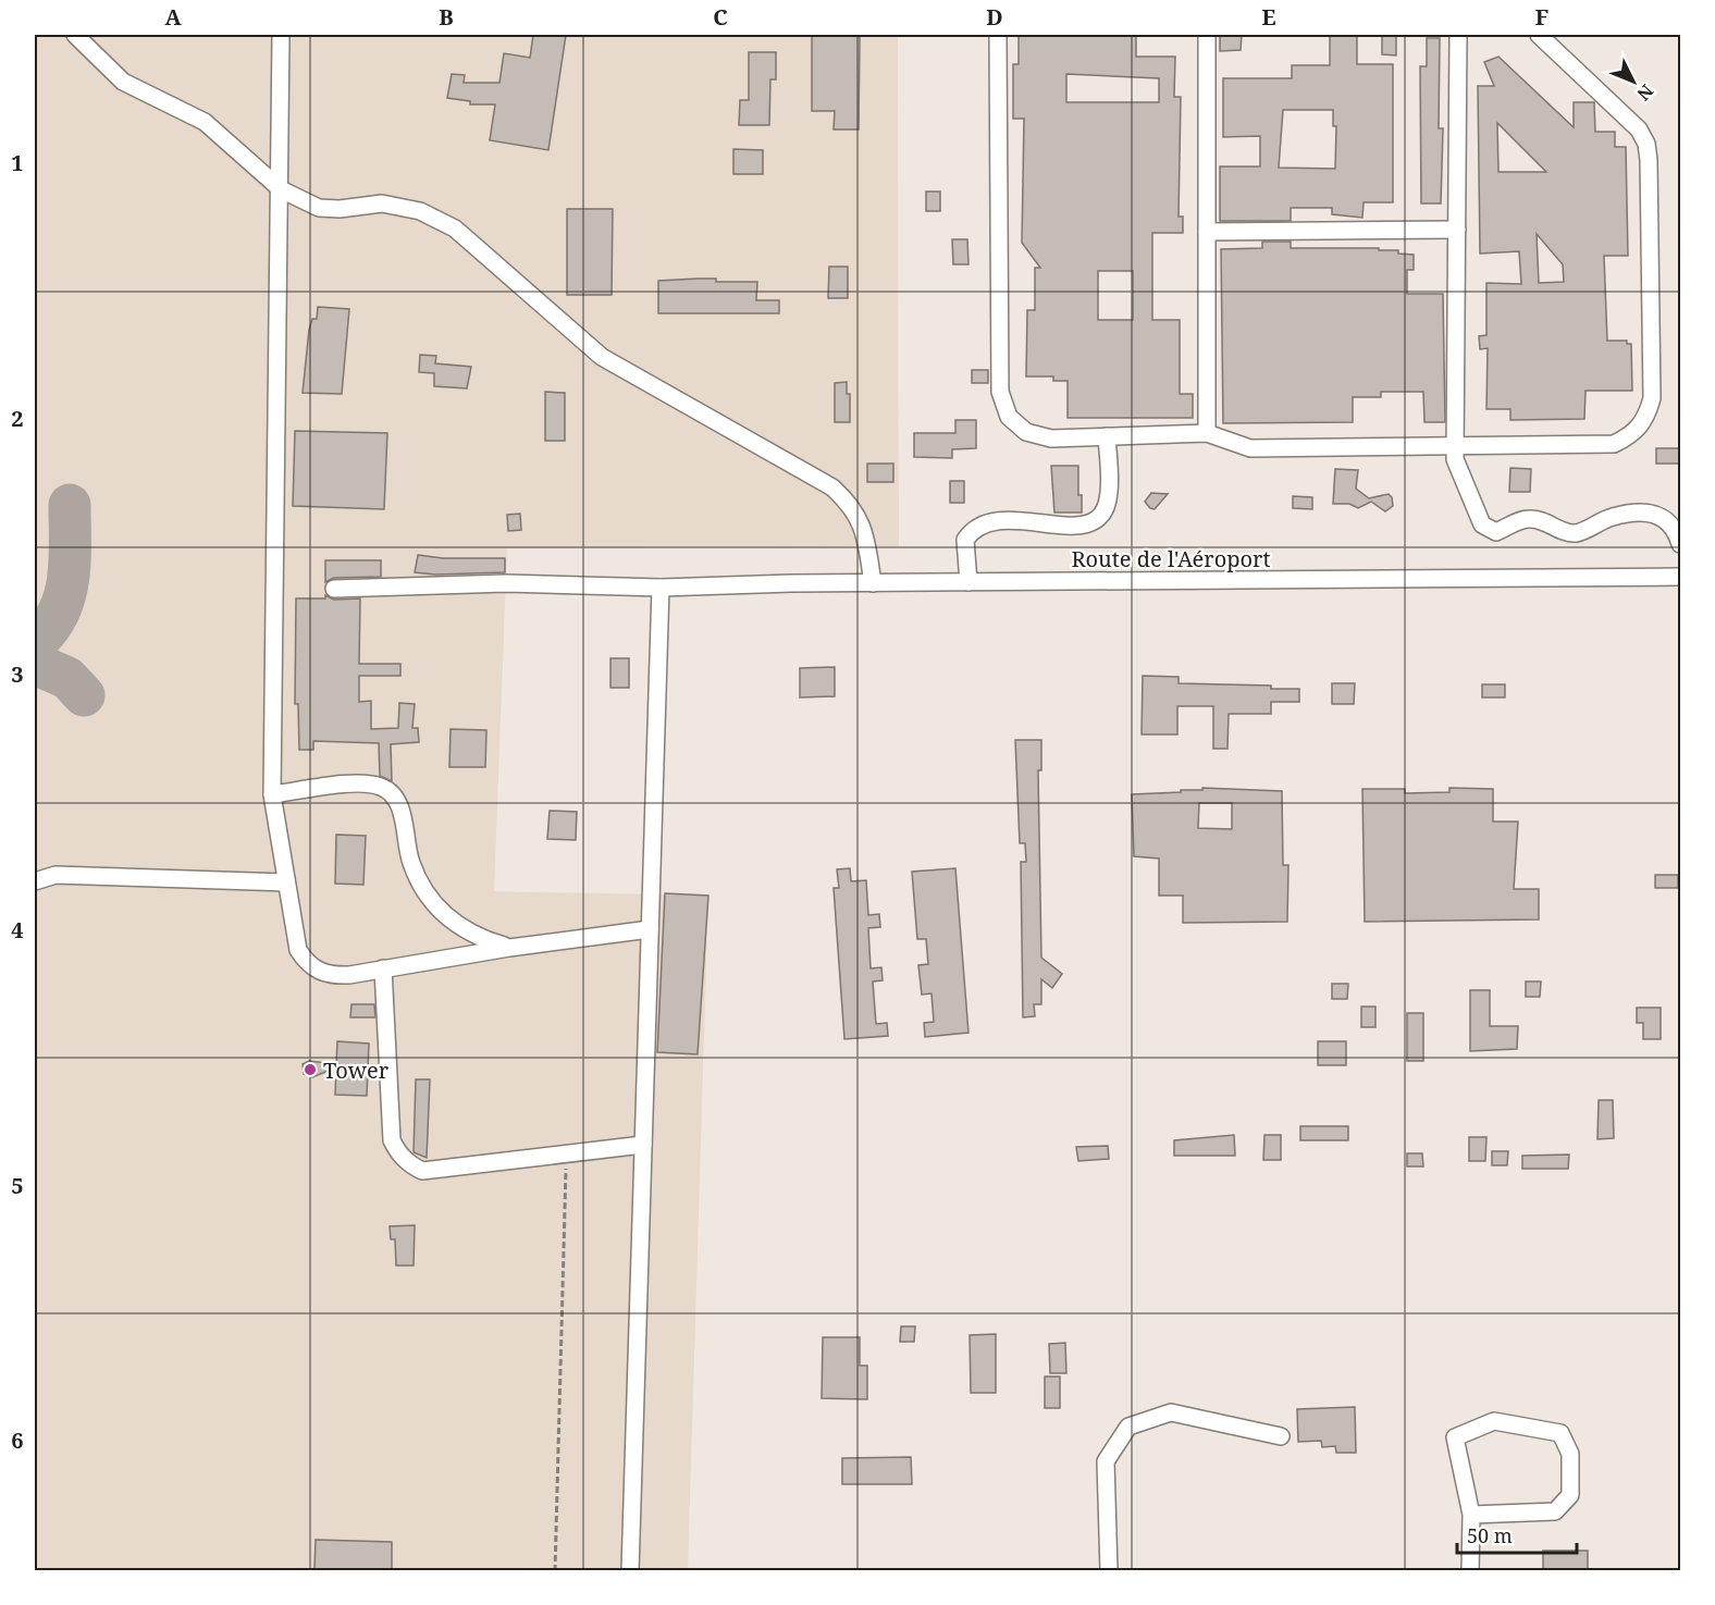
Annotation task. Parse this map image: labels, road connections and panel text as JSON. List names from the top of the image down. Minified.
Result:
{"streets":{"street":["Route de l'Aéroport"]},"places":["Tower"],"scale_bar":"50 m","north":"bottom right","grid":{"columns":["A","B","C","D","E","F"],"rows":["1","2","3","4","5","6"]}}
